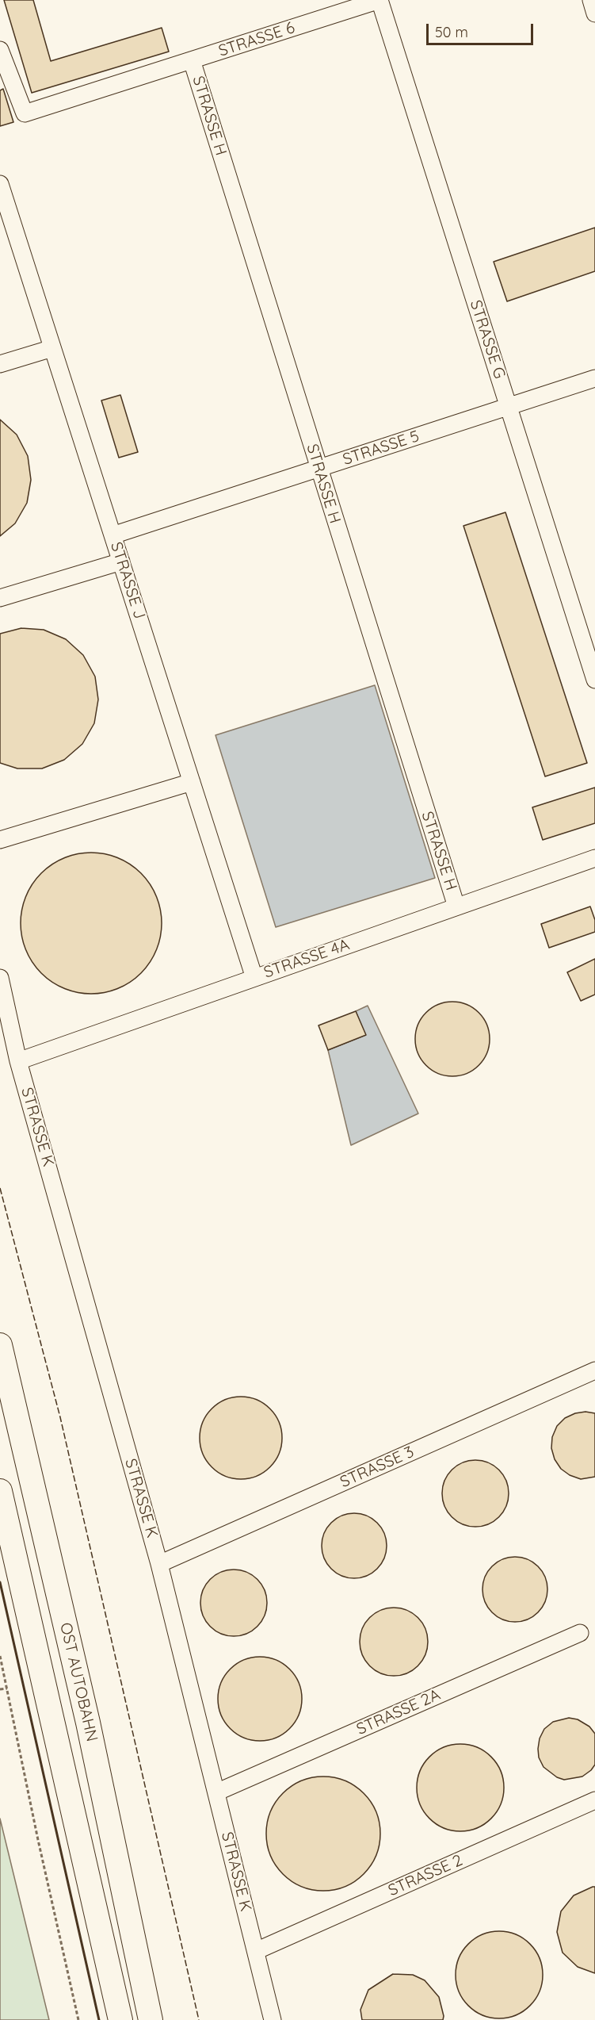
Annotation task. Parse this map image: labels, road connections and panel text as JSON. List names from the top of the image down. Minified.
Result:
{"streets":{"highway":["OST AUTOBAHN"],"lane":["STRASSE 6","STRASSE H","STRASSE G","STRASSE 5","STRASSE J","STRASSE 4A","STRASSE K","STRASSE 3","STRASSE 2A","STRASSE 2"]},"crossings":[["STRASSE 6","STRASSE H"],["STRASSE 6","STRASSE G"],["STRASSE H","STRASSE 5"],["STRASSE H","STRASSE 4A"],["STRASSE G","STRASSE 5"],["STRASSE 5","STRASSE J"],["STRASSE J","STRASSE 4A"],["STRASSE 4A","STRASSE K"],["STRASSE K","STRASSE 3"],["STRASSE K","STRASSE 2A"],["STRASSE K","STRASSE 2"]],"scale_bar":"50 m"}
